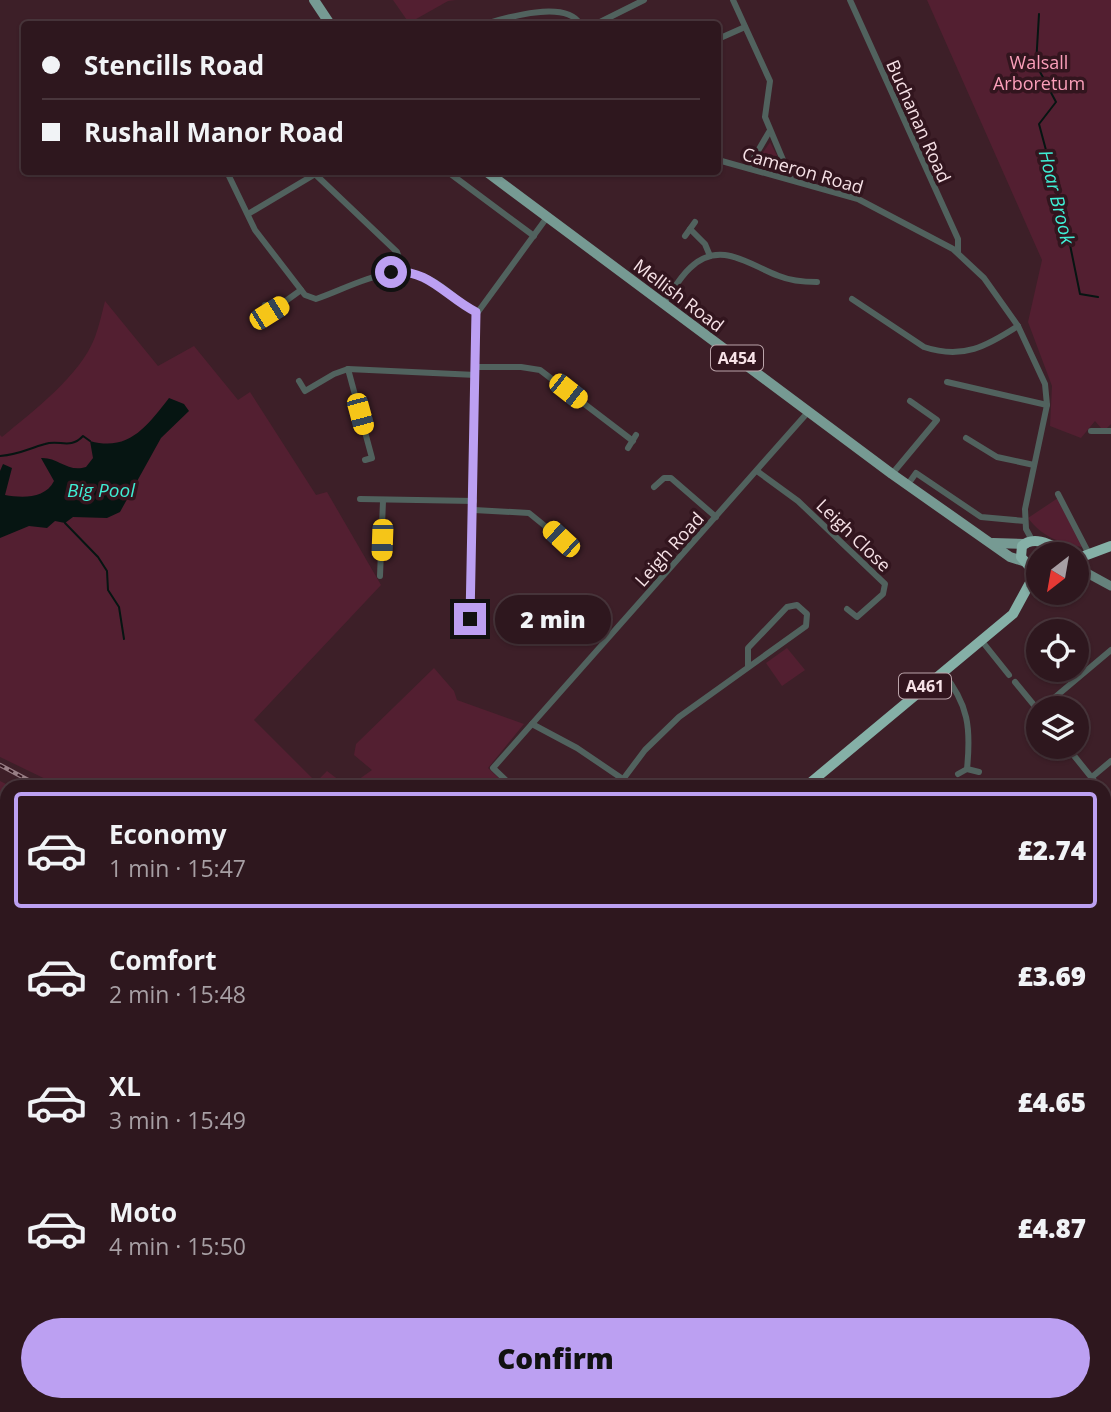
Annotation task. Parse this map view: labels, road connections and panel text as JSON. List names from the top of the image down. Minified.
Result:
{"streets":{"highway":["A461"],"main road":["Mellish Road","A454"],"street":["Buchanan Road","Cameron Road","Leigh Close","Leigh Road"]},"crossings":[["Buchanan Road","Cameron Road"],["Mellish Road","Leigh Road"],["Leigh Close","Leigh Road"]],"water":["Hoar Brook","Big Pool"],"parks":["Walsall Arboretum"],"north":"bottom left","page":{"banner":["Stencills Road","Rushall Manor Road"],"bubble":"2 min","list":[{"name":"Economy","note":"1 min · 15:47","value":"£2.74"},{"name":"Comfort","note":"2 min · 15:48","value":"£3.69"},{"name":"XL","note":"3 min · 15:49","value":"£4.65"},{"name":"Moto","note":"4 min · 15:50","value":"£4.87"}],"buttons":"Confirm"}}
